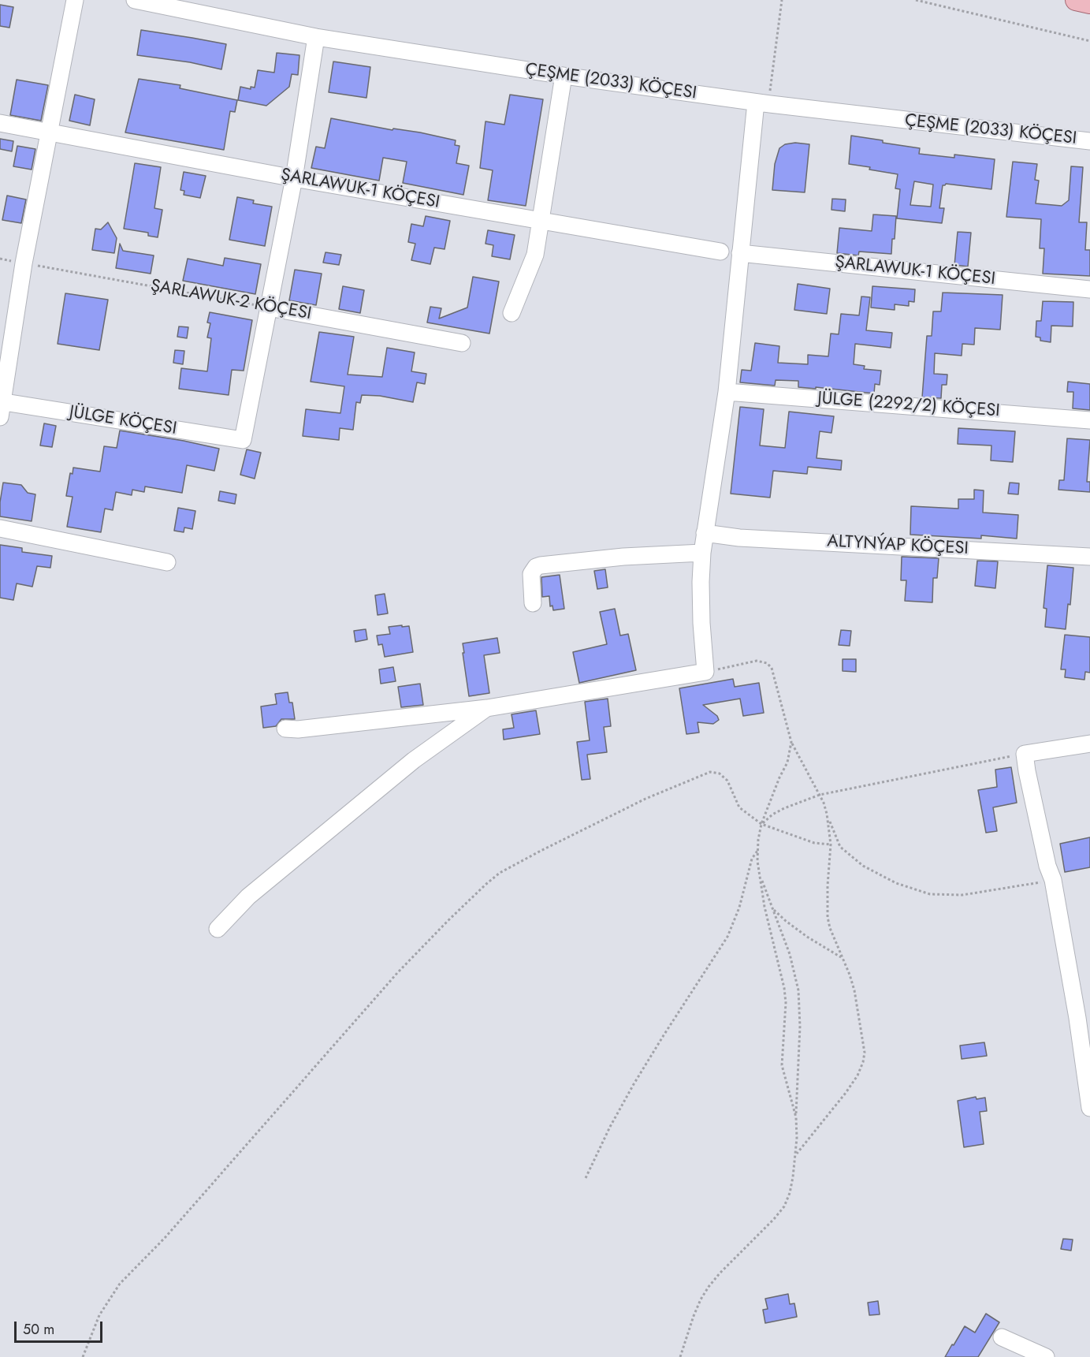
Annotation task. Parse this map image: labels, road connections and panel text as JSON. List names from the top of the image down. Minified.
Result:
{"streets":{"street":["ÇEŞME (2033) KÖÇESI","ŞARLAWUK-1 KÖÇESI","ŞARLAWUK-2 KÖÇESI","JÜLGE (2292/2) KÖÇESI","JÜLGE KÖÇESI","ALTYNÝAP KÖÇESI"]},"crossings":[["ŞARLAWUK-2 KÖÇESI","JÜLGE KÖÇESI"]],"scale_bar":"50 m"}
